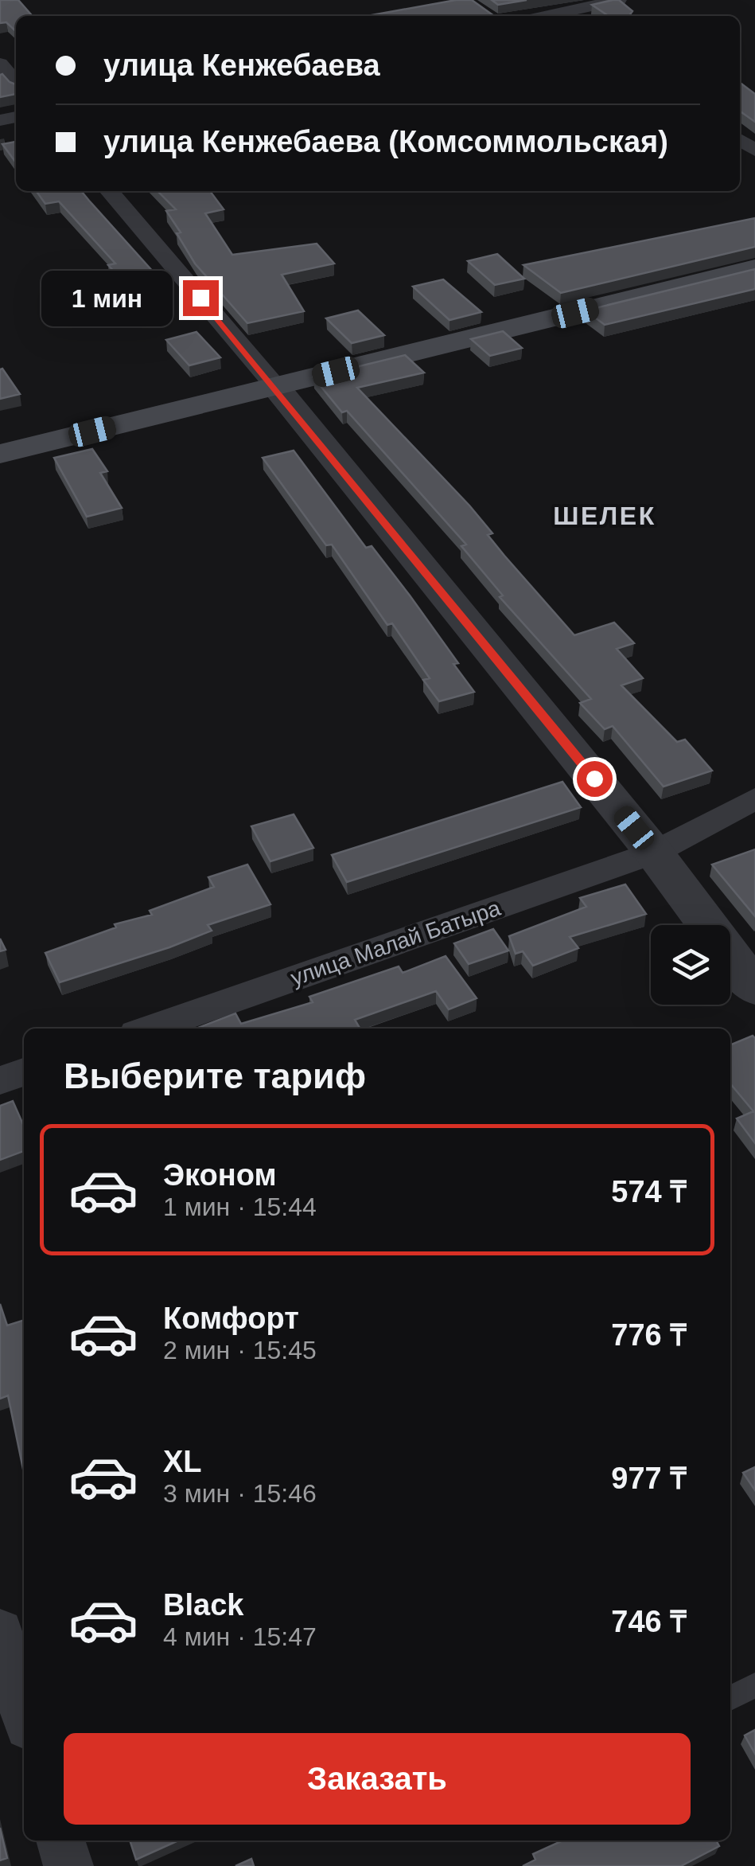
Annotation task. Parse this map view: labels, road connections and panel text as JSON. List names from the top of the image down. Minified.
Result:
{"streets":{"street":["улица Малай Батыра"]},"districts":["ШЕЛЕК"],"page":{"banner":["улица Кенжебаева","улица Кенжебаева (Комсоммольская)"],"bubble":"1 мин","heading":"Выберите тариф","list":[{"name":"Эконом","note":"1 мин · 15:44","value":"574 ₸"},{"name":"Комфорт","note":"2 мин · 15:45","value":"776 ₸"},{"name":"XL","note":"3 мин · 15:46","value":"977 ₸"},{"name":"Black","note":"4 мин · 15:47","value":"746 ₸"}],"buttons":"Заказать"}}
